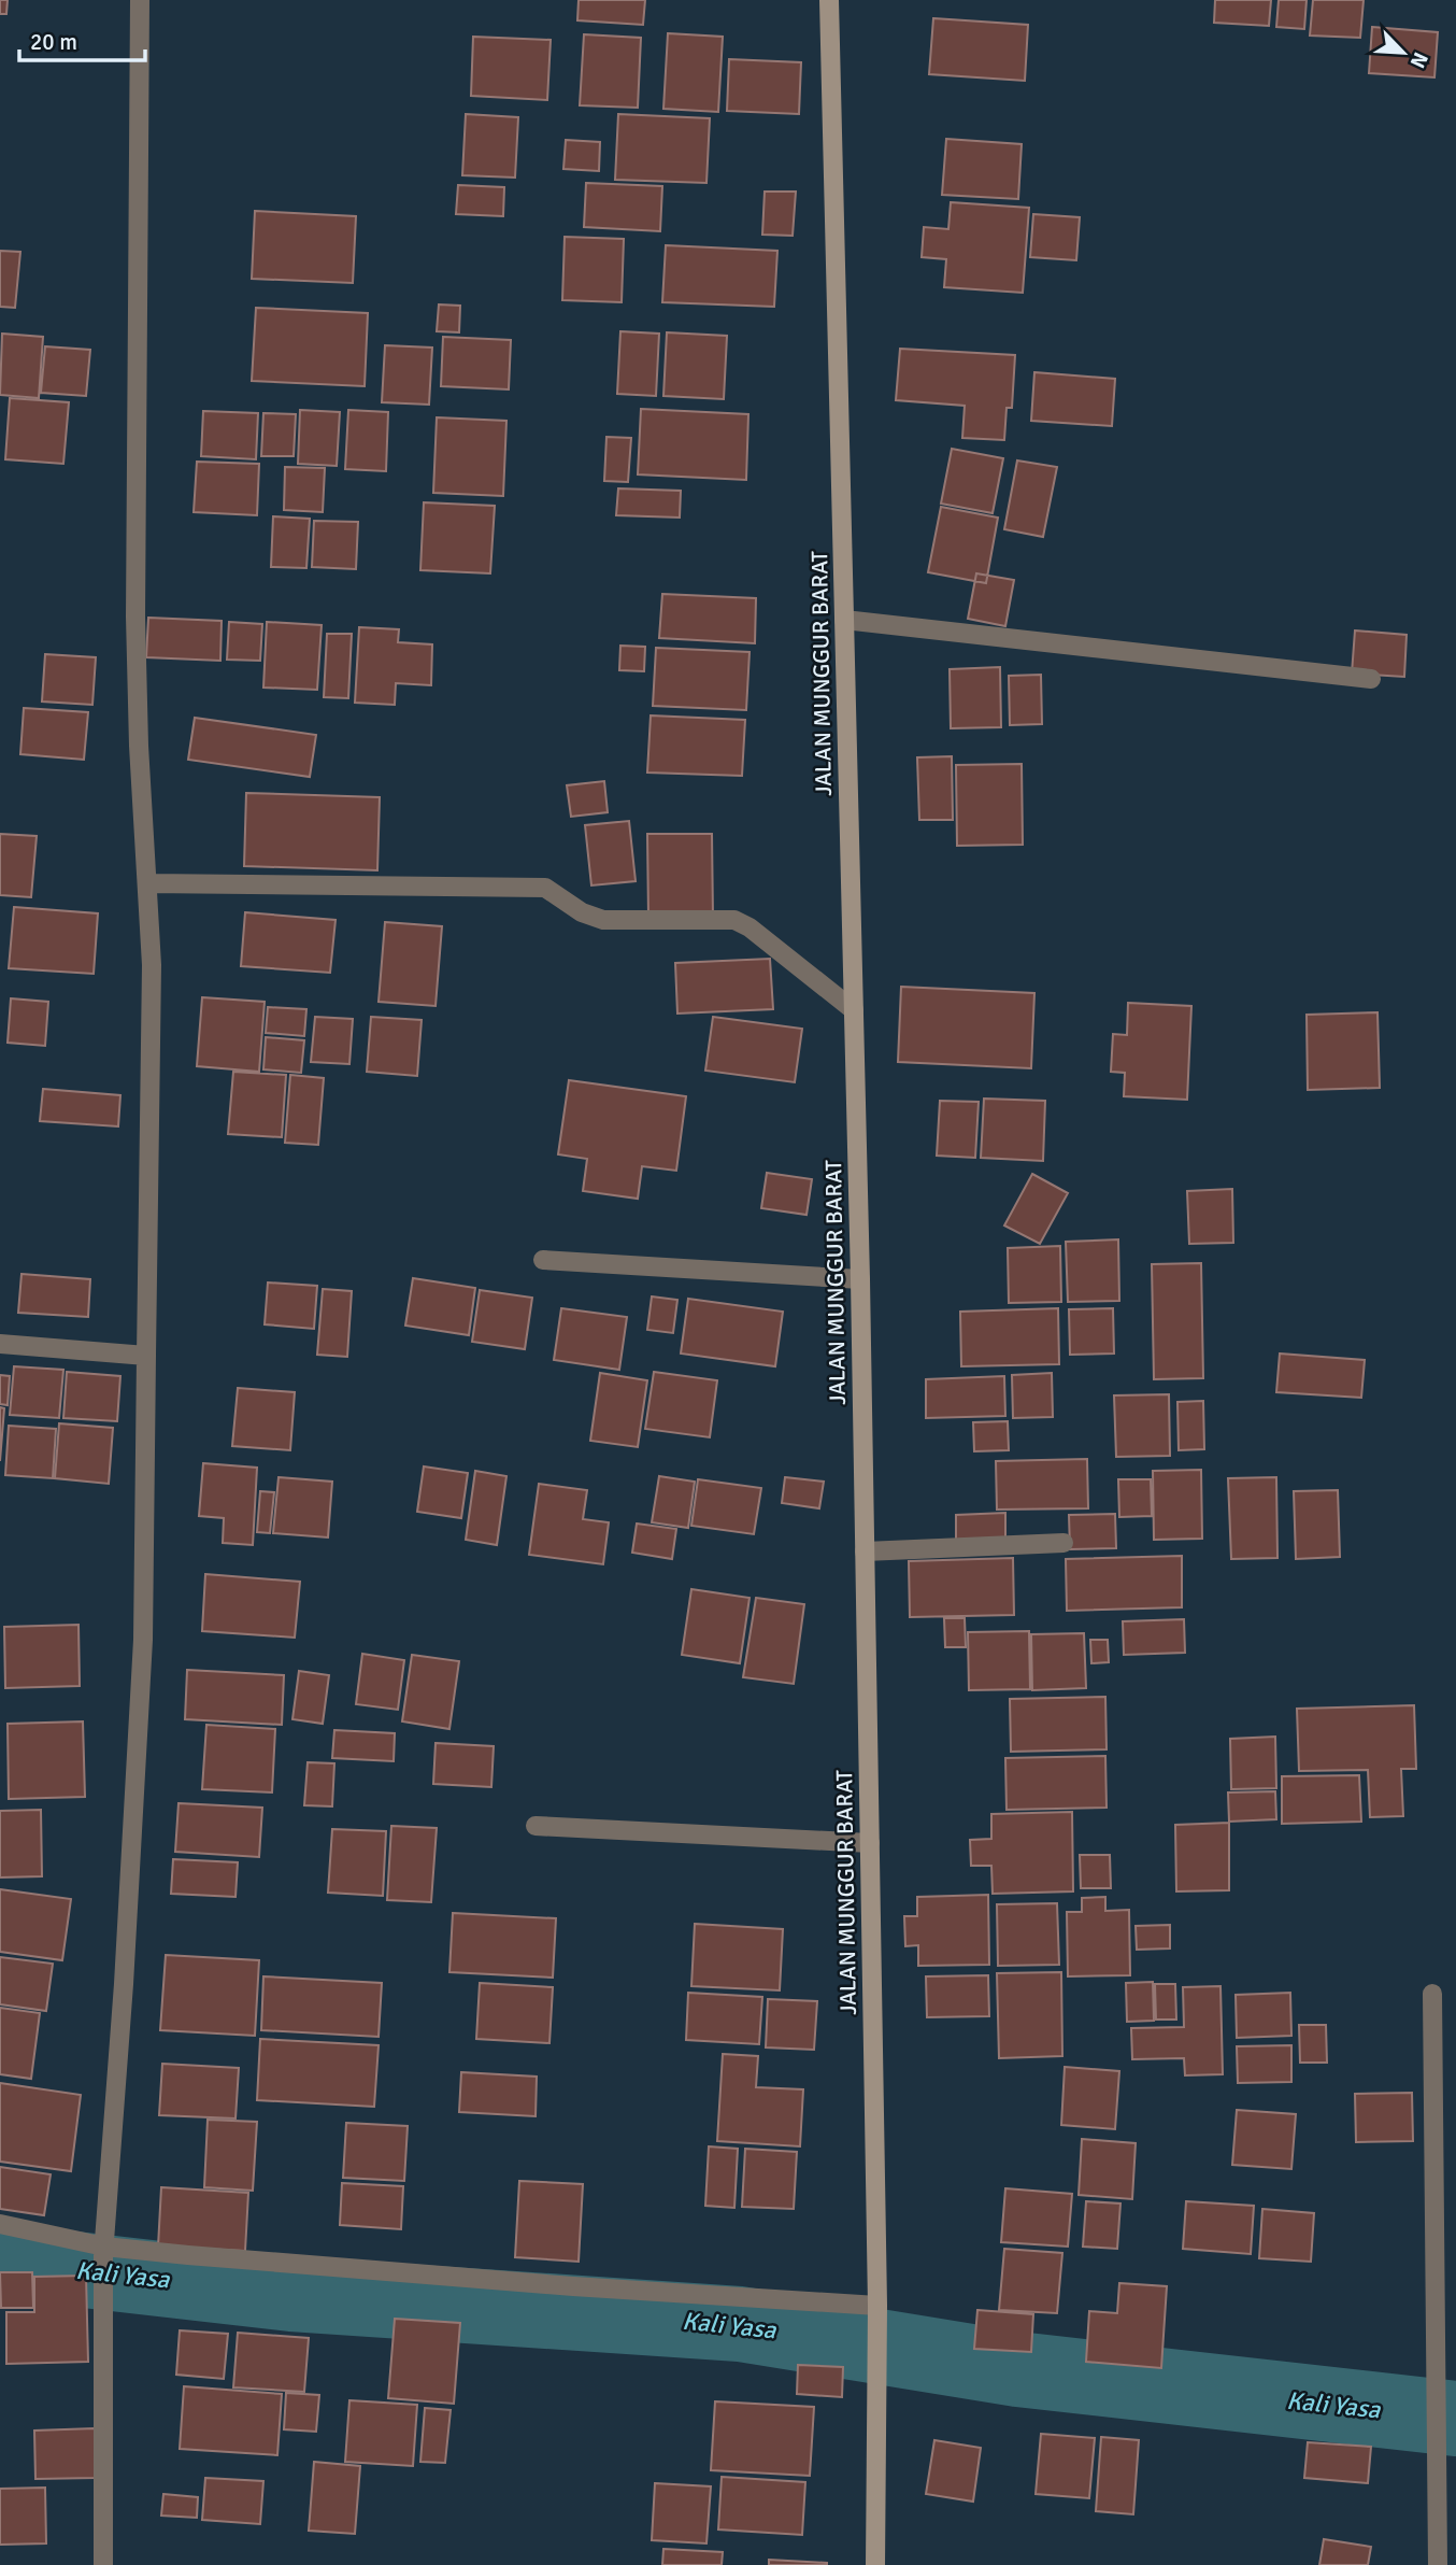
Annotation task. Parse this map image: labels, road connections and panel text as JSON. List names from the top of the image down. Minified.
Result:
{"streets":{"street":["JALAN MUNGGUR BARAT"]},"water":["Kali Yasa"],"scale_bar":"20 m","north":"bottom right"}
